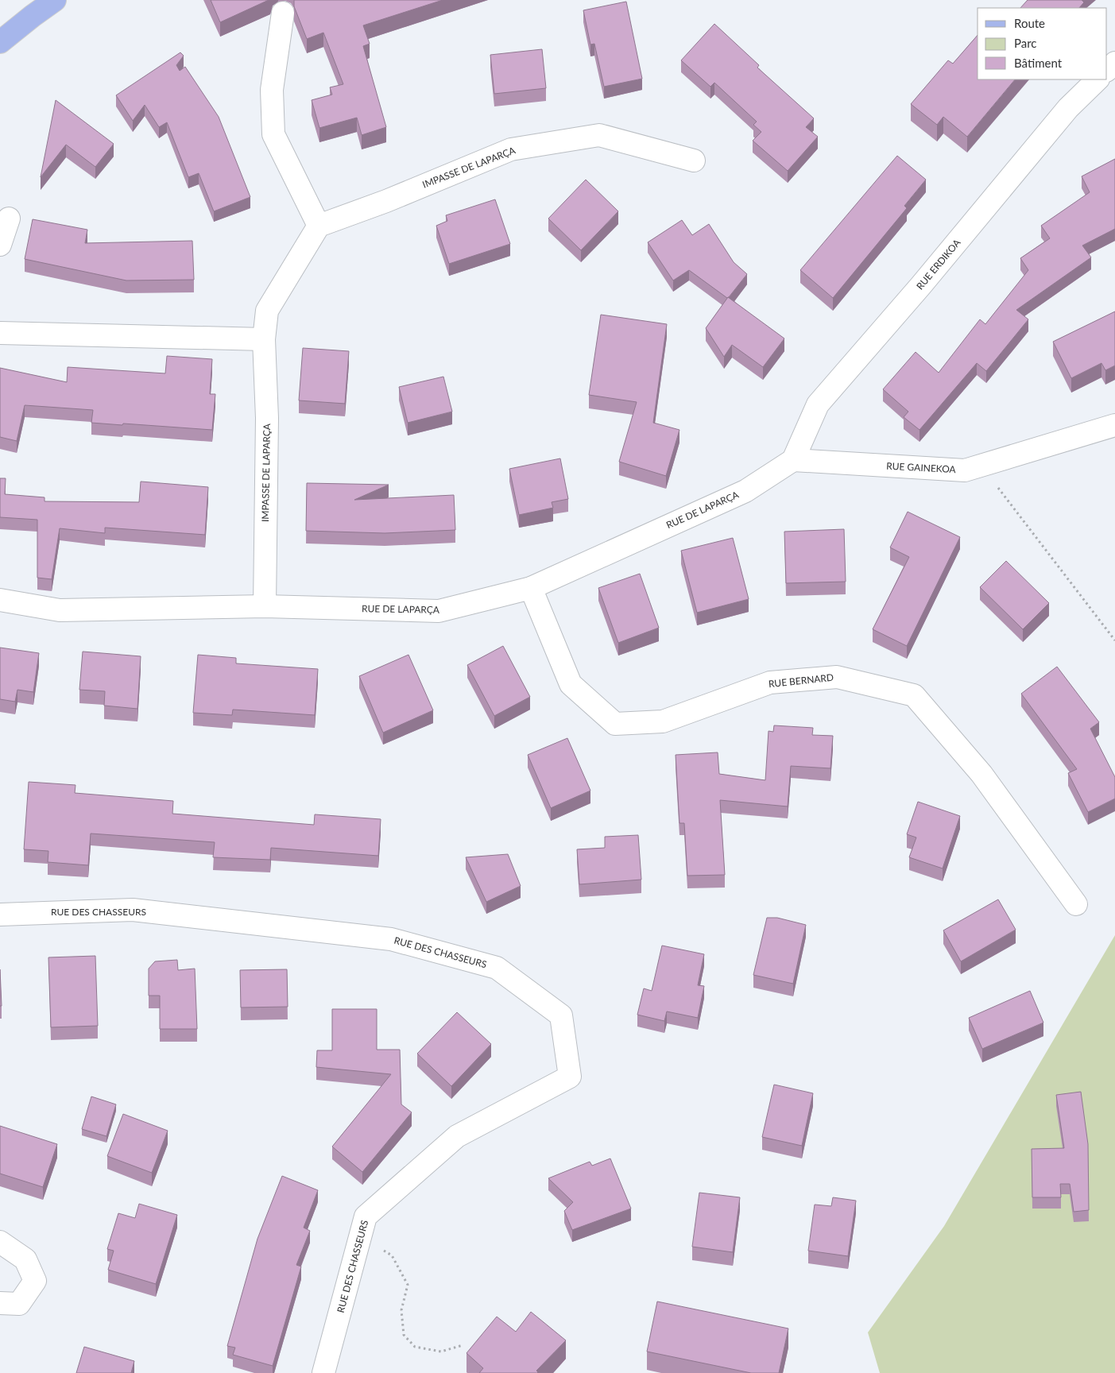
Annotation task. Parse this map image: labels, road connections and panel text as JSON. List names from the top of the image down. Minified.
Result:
{"streets":{"street":["IMPASSE DE LAPARÇA","RUE ERDIKOA","RUE GAINEKOA","RUE DE LAPARÇA","RUE BERNARD","RUE DES CHASSEURS"]},"crossings":[["IMPASSE DE LAPARÇA","RUE DE LAPARÇA"],["RUE ERDIKOA","RUE GAINEKOA"],["RUE ERDIKOA","RUE DE LAPARÇA"],["RUE GAINEKOA","RUE DE LAPARÇA"],["RUE DE LAPARÇA","RUE BERNARD"]],"legend":["Route","Parc","Bâtiment"]}
